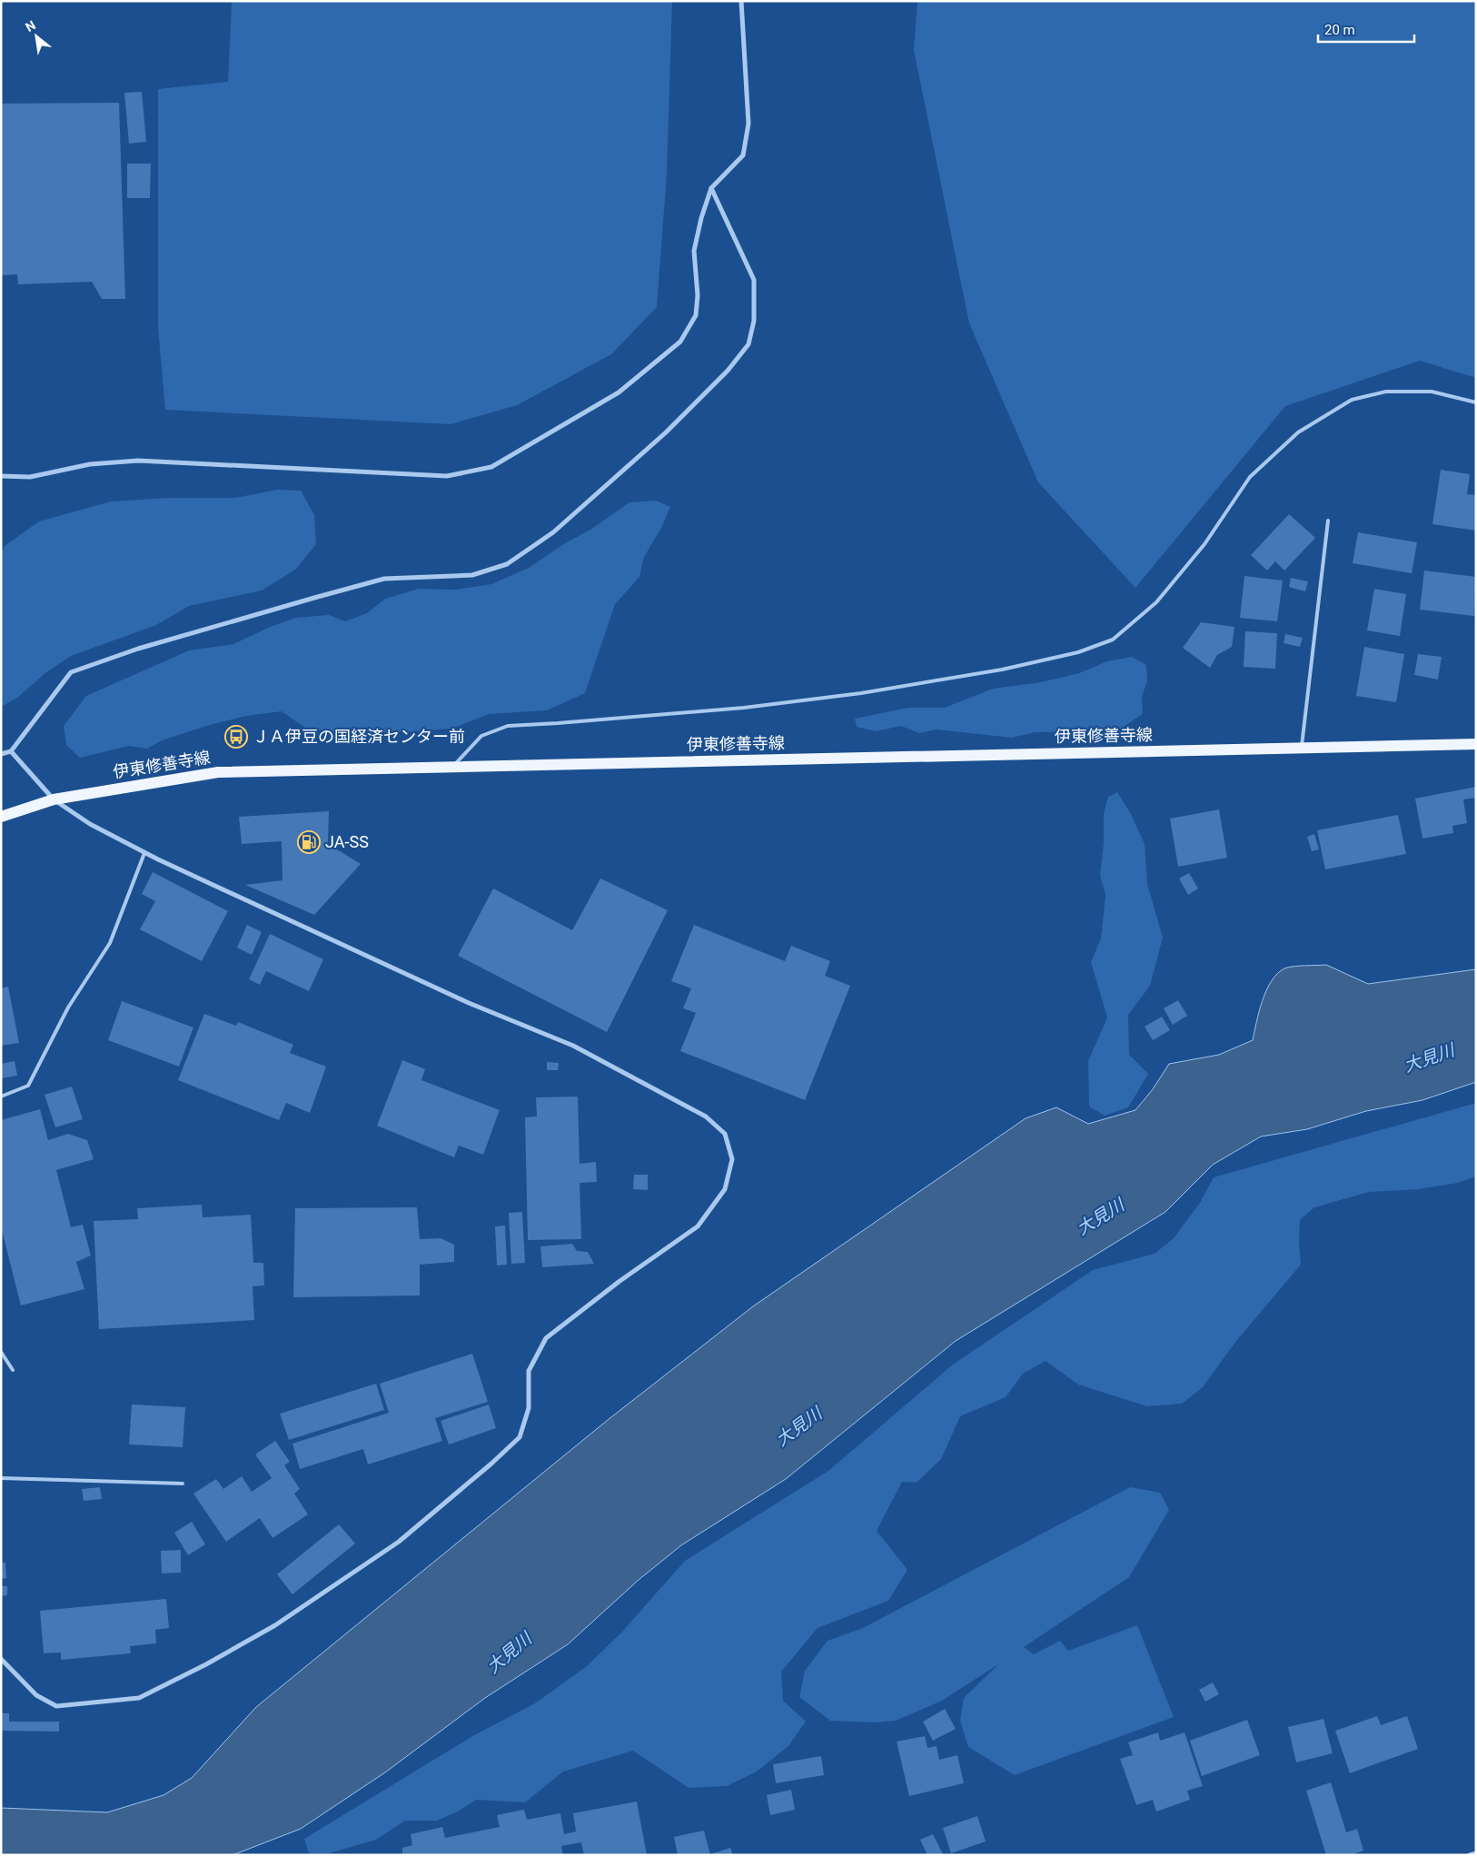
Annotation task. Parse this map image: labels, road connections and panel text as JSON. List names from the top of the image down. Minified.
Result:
{"streets":{"main road":["伊東修善寺線"]},"water":["大見川"],"places":{"bus stop":["ＪＡ伊豆の国経済センター前"],"fuel station":["JA-SS"]},"scale_bar":"20 m","north":"top left"}
